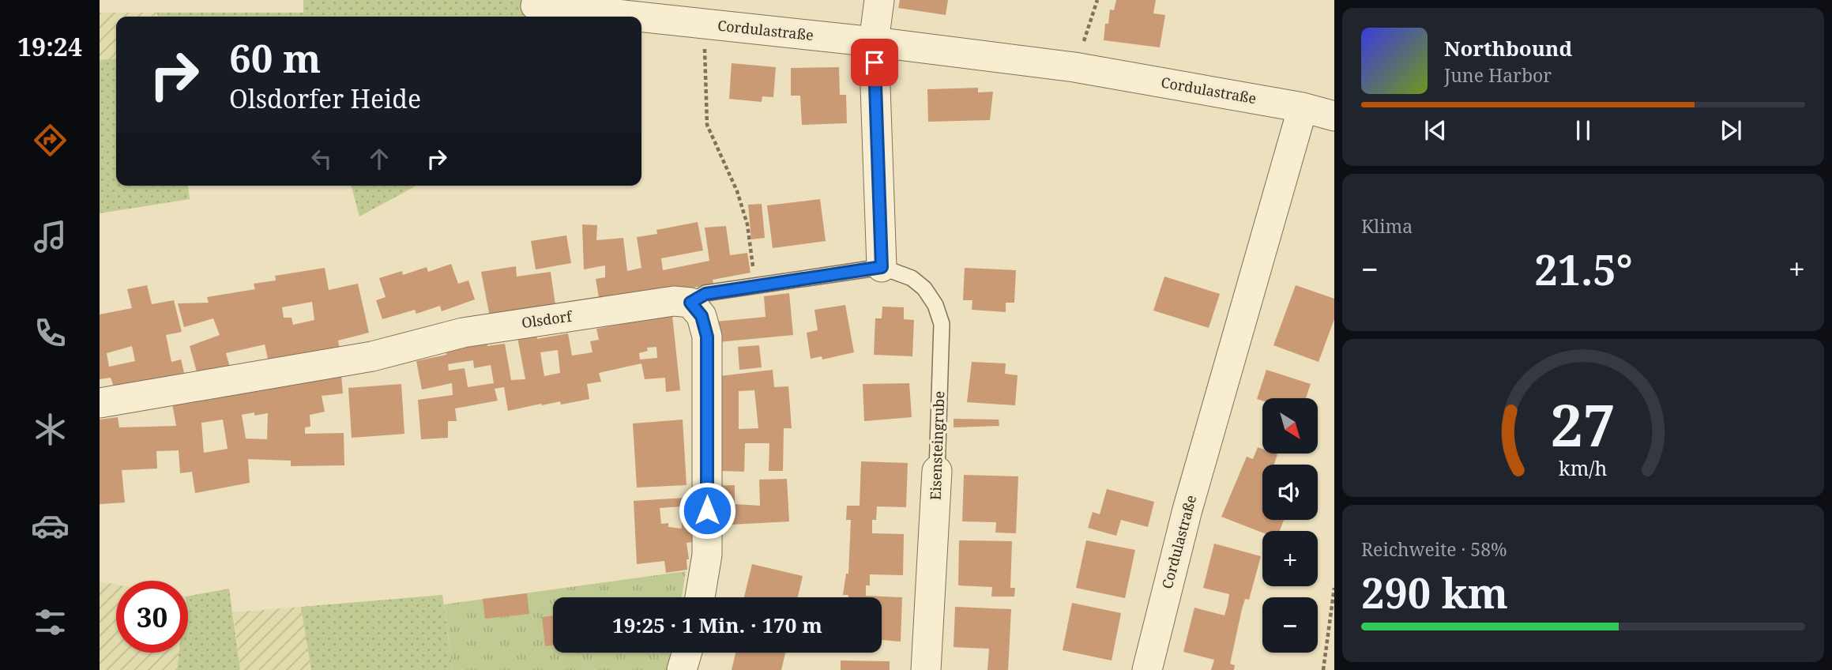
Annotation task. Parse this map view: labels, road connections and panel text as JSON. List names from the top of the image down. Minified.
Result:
{"streets":{"street":["Cordulastraße","Olsdorf","Eisensteingrube"]},"north":"bottom right","page":{"tabs":"19:24","turn":["60 m","Olsdorfer Heide"],"song":["Northbound","June Harbor"],"tile":["Klima",["Reichweite · 58%","290 km"]],"heat":["−","21.5°","+"],"map_buttons":["+","−"],"limit":"30","trip":"19:25 · 1 Min. · 170 m","gauge":["27","km/h"]}}
